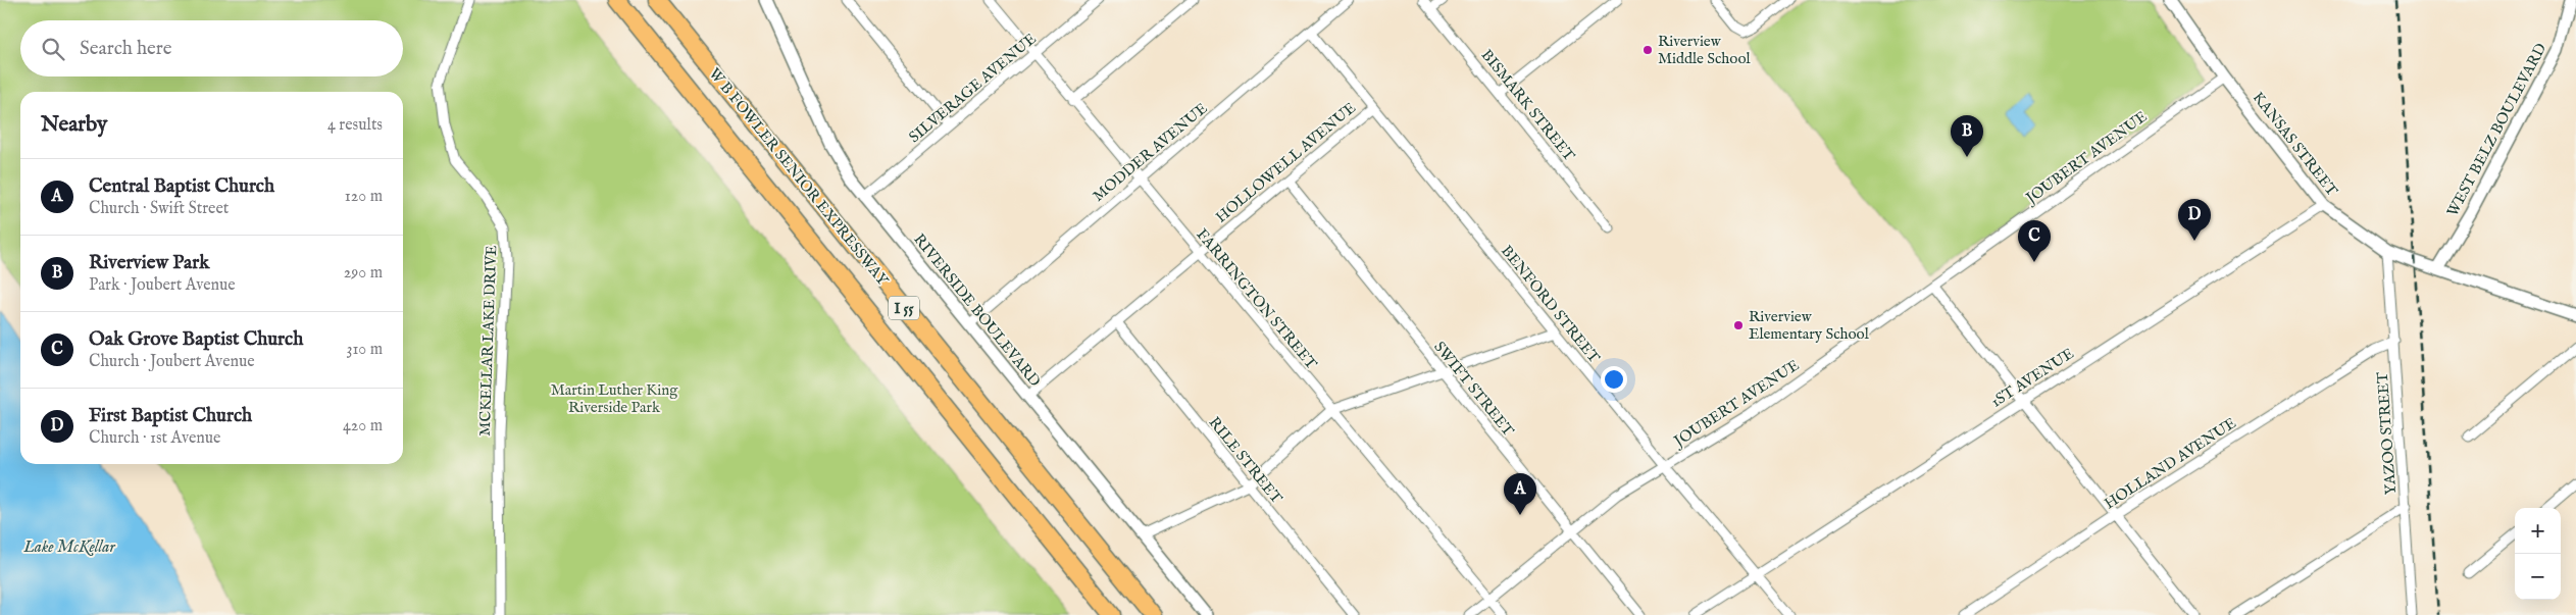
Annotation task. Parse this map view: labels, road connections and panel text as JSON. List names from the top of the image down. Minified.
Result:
{"streets":{"highway":["W B FOWLER SENIOR EXPRESSWAY","I 55"],"street":["SILVERAGE AVENUE","BISMARK STREET","WEST BELZ BOULEVARD","KANSAS STREET","MODDER AVENUE","JOUBERT AVENUE","HOLLOWELL AVENUE","FARRINGTON STREET","BENFORD STREET","RIVERSIDE BOULEVARD","MCKELLAR LAKE DRIVE","1ST AVENUE","SWIFT STREET","YAZOO STREET","RILE STREET","HOLLAND AVENUE"]},"crossings":[["SILVERAGE AVENUE","FARRINGTON STREET"],["SILVERAGE AVENUE","RIVERSIDE BOULEVARD"],["WEST BELZ BOULEVARD","KANSAS STREET"],["KANSAS STREET","JOUBERT AVENUE"],["KANSAS STREET","1ST AVENUE"],["KANSAS STREET","YAZOO STREET"],["MODDER AVENUE","FARRINGTON STREET"],["MODDER AVENUE","BENFORD STREET"],["MODDER AVENUE","RIVERSIDE BOULEVARD"],["JOUBERT AVENUE","FARRINGTON STREET"],["JOUBERT AVENUE","BENFORD STREET"],["JOUBERT AVENUE","SWIFT STREET"],["HOLLOWELL AVENUE","FARRINGTON STREET"],["HOLLOWELL AVENUE","BENFORD STREET"],["HOLLOWELL AVENUE","RIVERSIDE BOULEVARD"],["HOLLOWELL AVENUE","SWIFT STREET"],["HOLLOWELL AVENUE","RILE STREET"],["BENFORD STREET","1ST AVENUE"],["YAZOO STREET","HOLLAND AVENUE"]],"water":["Lake McKellar"],"parks":["Martin Luther King Riverside Park"],"places":["Riverview Middle School","Riverview Elementary School"],"page":{"search":"Search here","heading":["Nearby","4 results"],"pins":["B","D","C","A"],"list":[{"mark":"A","name":"Central Baptist Church","note":"Church · Swift Street","value":"120 m"},{"mark":"B","name":"Riverview Park","note":"Park · Joubert Avenue","value":"290 m"},{"mark":"C","name":"Oak Grove Baptist Church","note":"Church · Joubert Avenue","value":"310 m"},{"mark":"D","name":"First Baptist Church","note":"Church · 1st Avenue","value":"420 m"}],"map_buttons":["+","−"]}}
